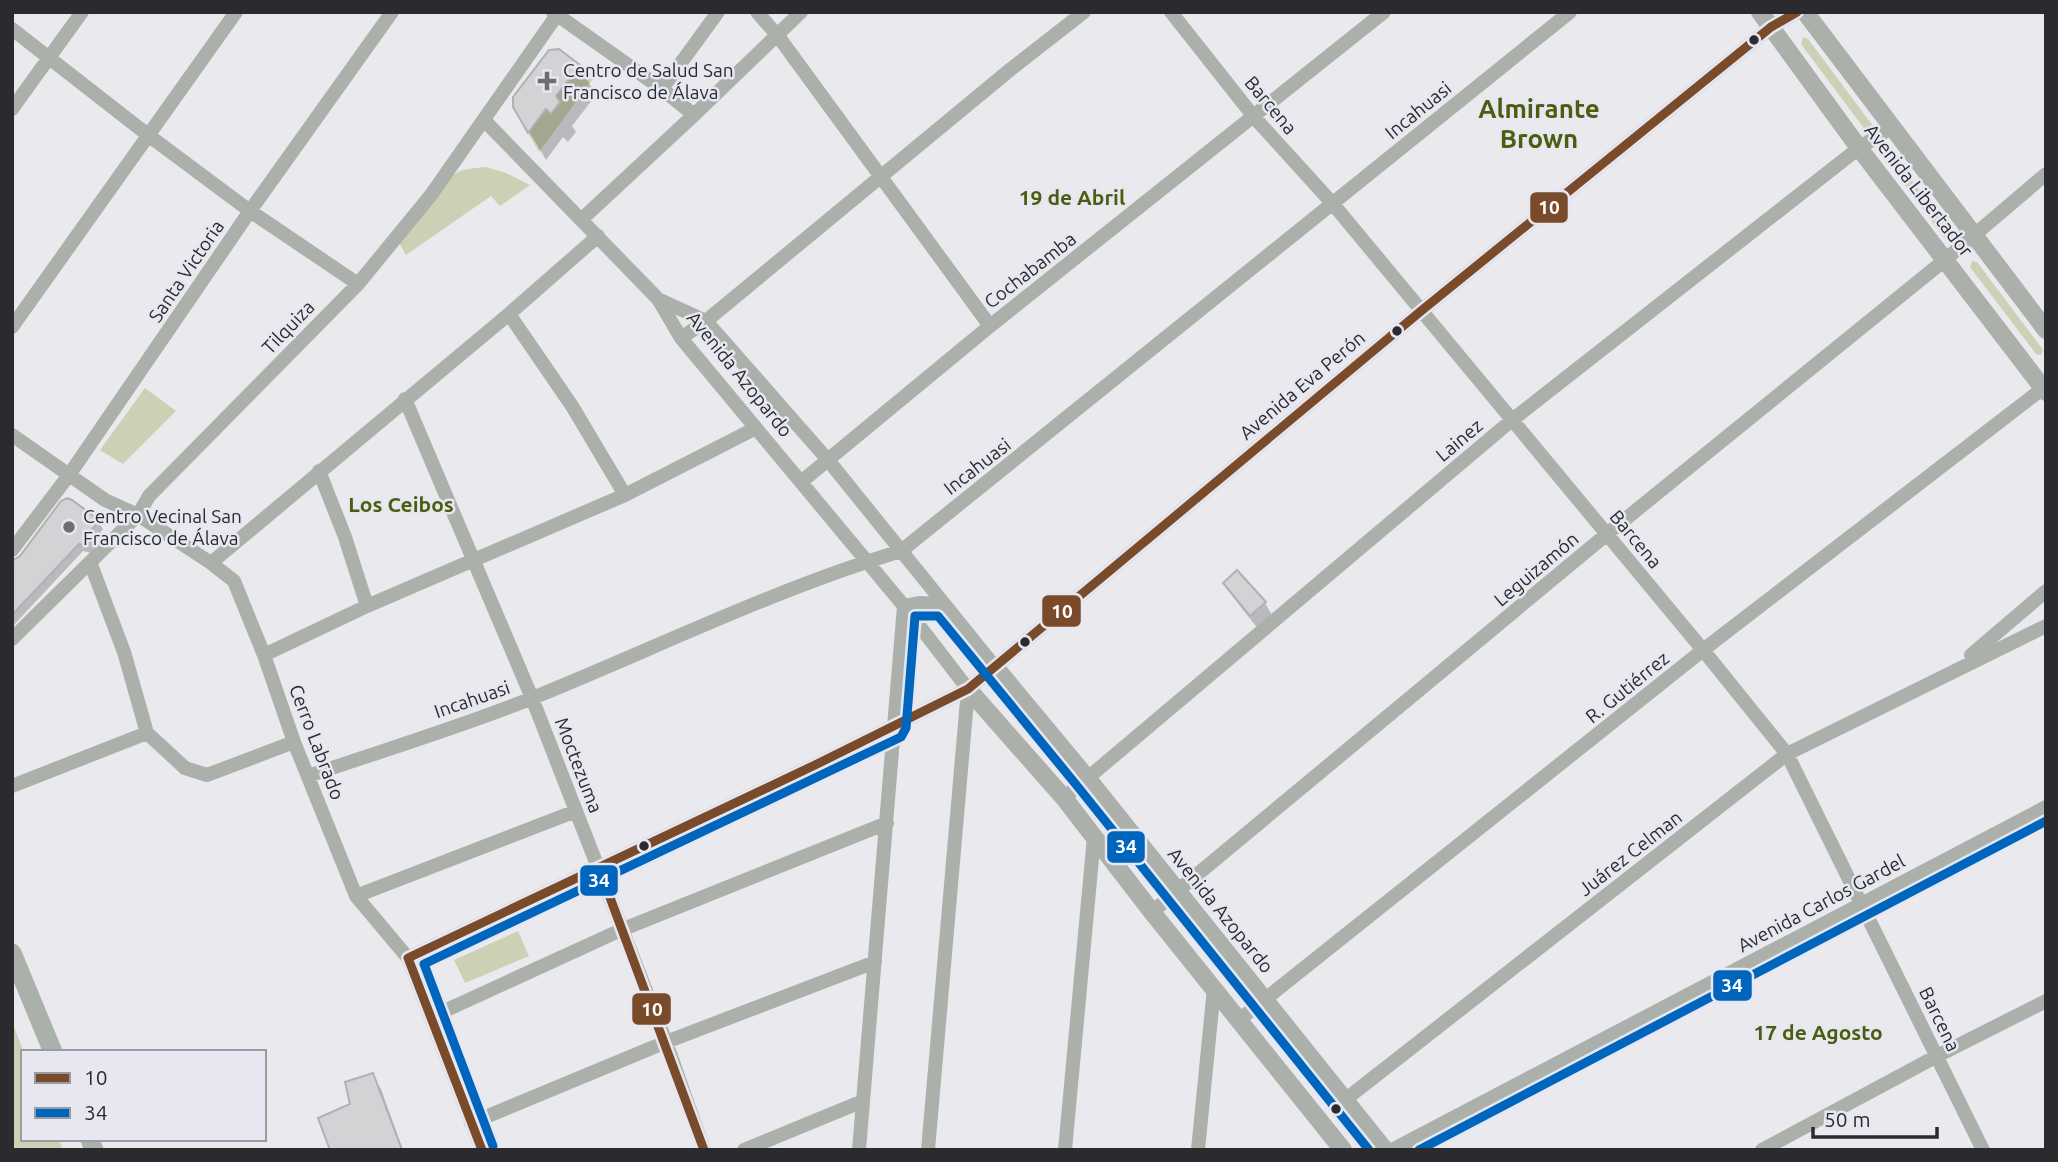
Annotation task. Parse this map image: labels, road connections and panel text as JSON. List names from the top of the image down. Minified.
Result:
{"streets":{"street":["Barcena","Incahuasi","Avenida Libertador","Cochabamba","Santa Victoria","Tilquiza","Avenida Azopardo","Avenida Eva Perón","Lainez","Leguizamón","R. Gutiérrez","Cerro Labrado","Moctezuma","Juárez Celman","Avenida Carlos Gardel"]},"crossings":[["Barcena","Incahuasi"],["Barcena","Cochabamba"],["Barcena","Avenida Eva Perón"],["Barcena","Lainez"],["Barcena","Leguizamón"],["Barcena","R. Gutiérrez"],["Barcena","Juárez Celman"],["Barcena","Avenida Carlos Gardel"],["Incahuasi","Avenida Azopardo"],["Incahuasi","Cerro Labrado"],["Incahuasi","Moctezuma"],["Avenida Libertador","Avenida Eva Perón"],["Avenida Libertador","Lainez"],["Avenida Libertador","Leguizamón"],["Avenida Libertador","R. Gutiérrez"],["Cochabamba","Avenida Azopardo"],["Santa Victoria","Cerro Labrado"],["Tilquiza","Cerro Labrado"],["Avenida Azopardo","Avenida Eva Perón"],["Avenida Azopardo","Lainez"],["Avenida Azopardo","Leguizamón"],["Avenida Azopardo","R. Gutiérrez"],["Avenida Azopardo","Juárez Celman"],["Avenida Eva Perón","Cerro Labrado"],["Avenida Eva Perón","Moctezuma"]],"districts":["Almirante Brown","19 de Abril","Los Ceibos","17 de Agosto"],"places":{"health":["Centro de Salud San Francisco de Álava"],"other":["Centro Vecinal San Francisco de Álava"]},"lines":["transit line 10","transit line 34"],"legend":["10","34"],"scale_bar":"50 m"}
